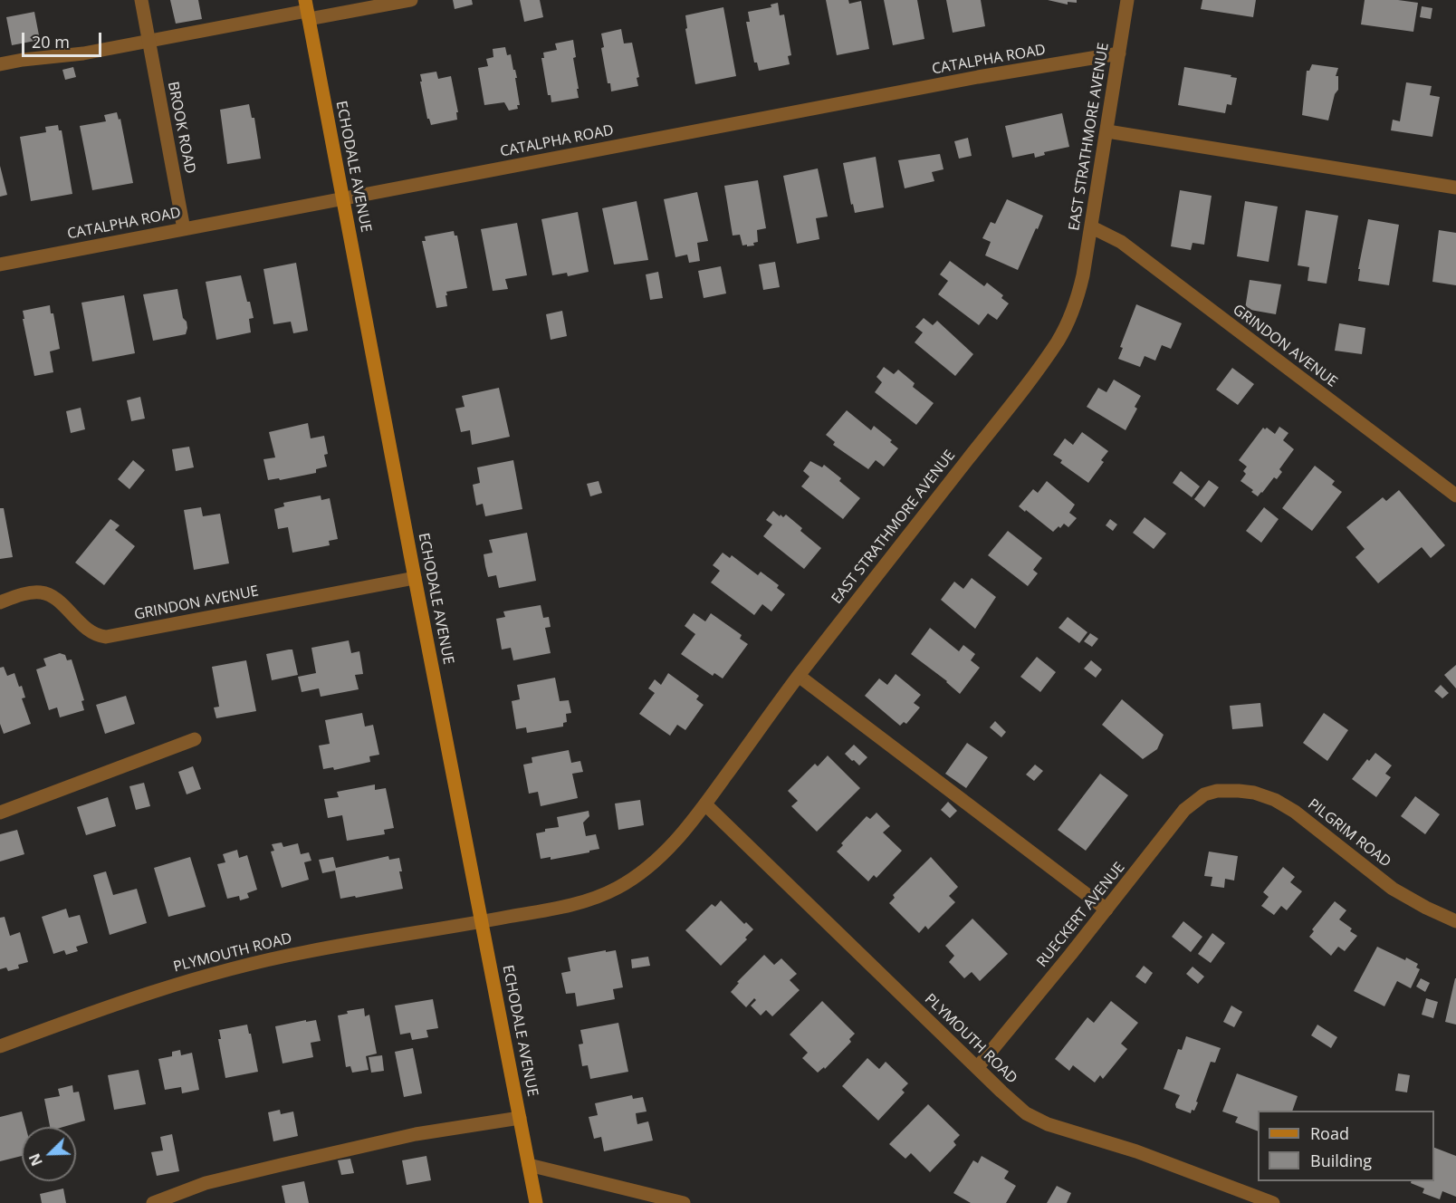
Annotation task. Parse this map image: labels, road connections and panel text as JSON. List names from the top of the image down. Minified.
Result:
{"streets":{"main road":["ECHODALE AVENUE"],"street":["CATALPHA ROAD","BROOK ROAD","EAST STRATHMORE AVENUE","GRINDON AVENUE","PILGRIM ROAD","RUECKERT AVENUE","PLYMOUTH ROAD"]},"crossings":[["CATALPHA ROAD","BROOK ROAD"],["CATALPHA ROAD","EAST STRATHMORE AVENUE"],["CATALPHA ROAD","ECHODALE AVENUE"],["EAST STRATHMORE AVENUE","ECHODALE AVENUE"],["EAST STRATHMORE AVENUE","GRINDON AVENUE"],["EAST STRATHMORE AVENUE","PLYMOUTH ROAD"],["ECHODALE AVENUE","GRINDON AVENUE"],["ECHODALE AVENUE","PLYMOUTH ROAD"],["PILGRIM ROAD","RUECKERT AVENUE"],["RUECKERT AVENUE","PLYMOUTH ROAD"]],"legend":["Road","Building"],"scale_bar":"20 m","north":"bottom left"}
